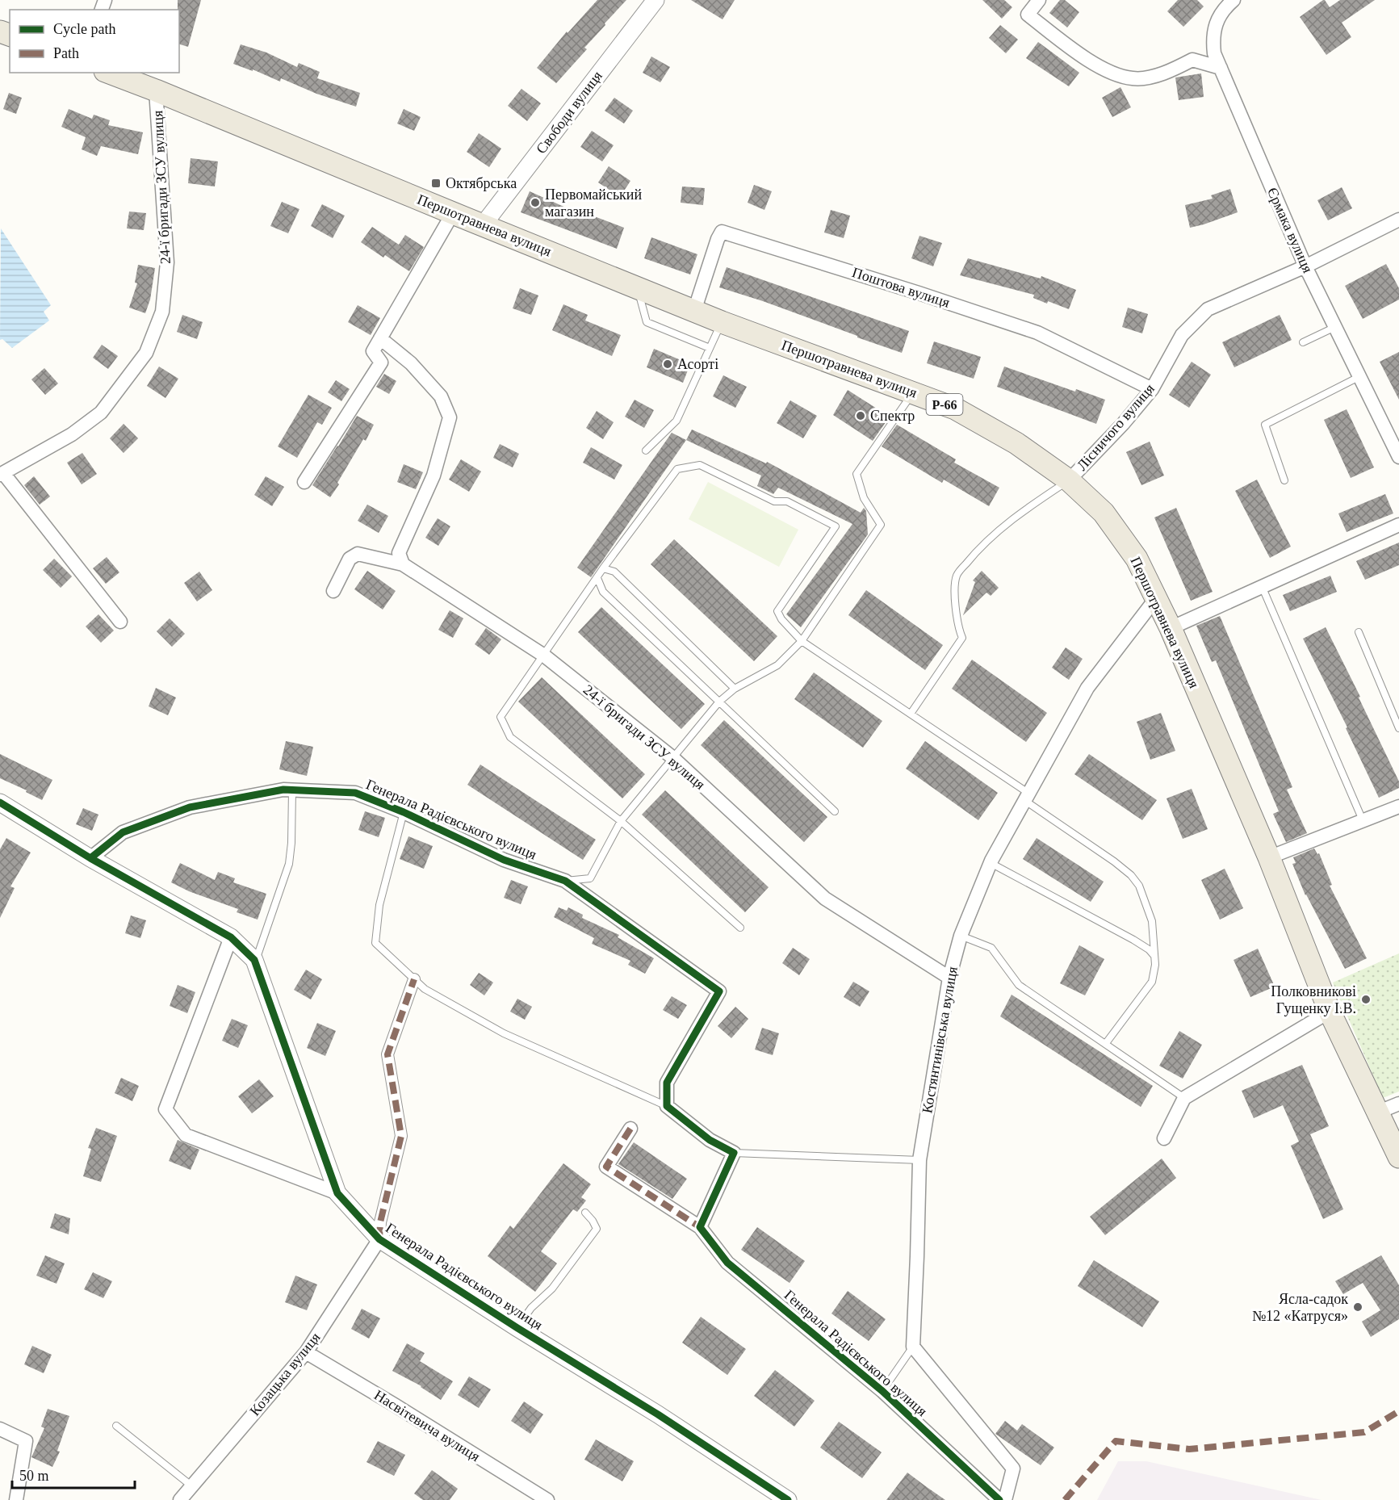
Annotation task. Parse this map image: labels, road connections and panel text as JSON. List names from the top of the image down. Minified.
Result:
{"streets":{"main road":["Першотравнева вулиця","Р-66"],"street":["Свободи вулиця","24-ї бригади ЗСУ вулиця","Єрмака вулиця","Поштова вулиця","Лісничого вулиця","Генерала Радієвського вулиця","Костянтинівська вулиця","Козацька вулиця","Насвітевича вулиця"]},"crossings":[["Свободи вулиця","Першотравнева вулиця"],["24-ї бригади ЗСУ вулиця","Першотравнева вулиця"],["24-ї бригади ЗСУ вулиця","Костянтинівська вулиця"],["Першотравнева вулиця","Поштова вулиця"],["Першотравнева вулиця","Лісничого вулиця"],["Першотравнева вулиця","Костянтинівська вулиця"],["Єрмака вулиця","Лісничого вулиця"],["Поштова вулиця","Лісничого вулиця"],["Генерала Радієвського вулиця","Козацька вулиця"],["Козацька вулиця","Насвітевича вулиця"]],"places":{"transit":["Октябрська"],"other":["Первомайський магазин","Асорті","Спектр","Полковникові Гущенку І.В.","Ясла-садок №12 «Катруся»"]},"legend":["Cycle path","Path"],"scale_bar":"50 m"}
